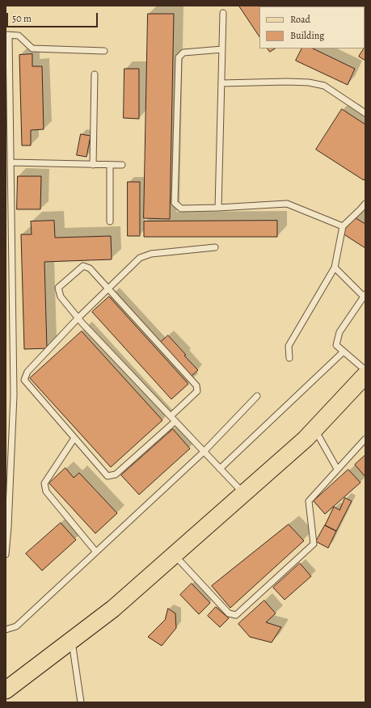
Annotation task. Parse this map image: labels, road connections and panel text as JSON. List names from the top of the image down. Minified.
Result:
{"legend":["Road","Building"],"scale_bar":"50 m"}
